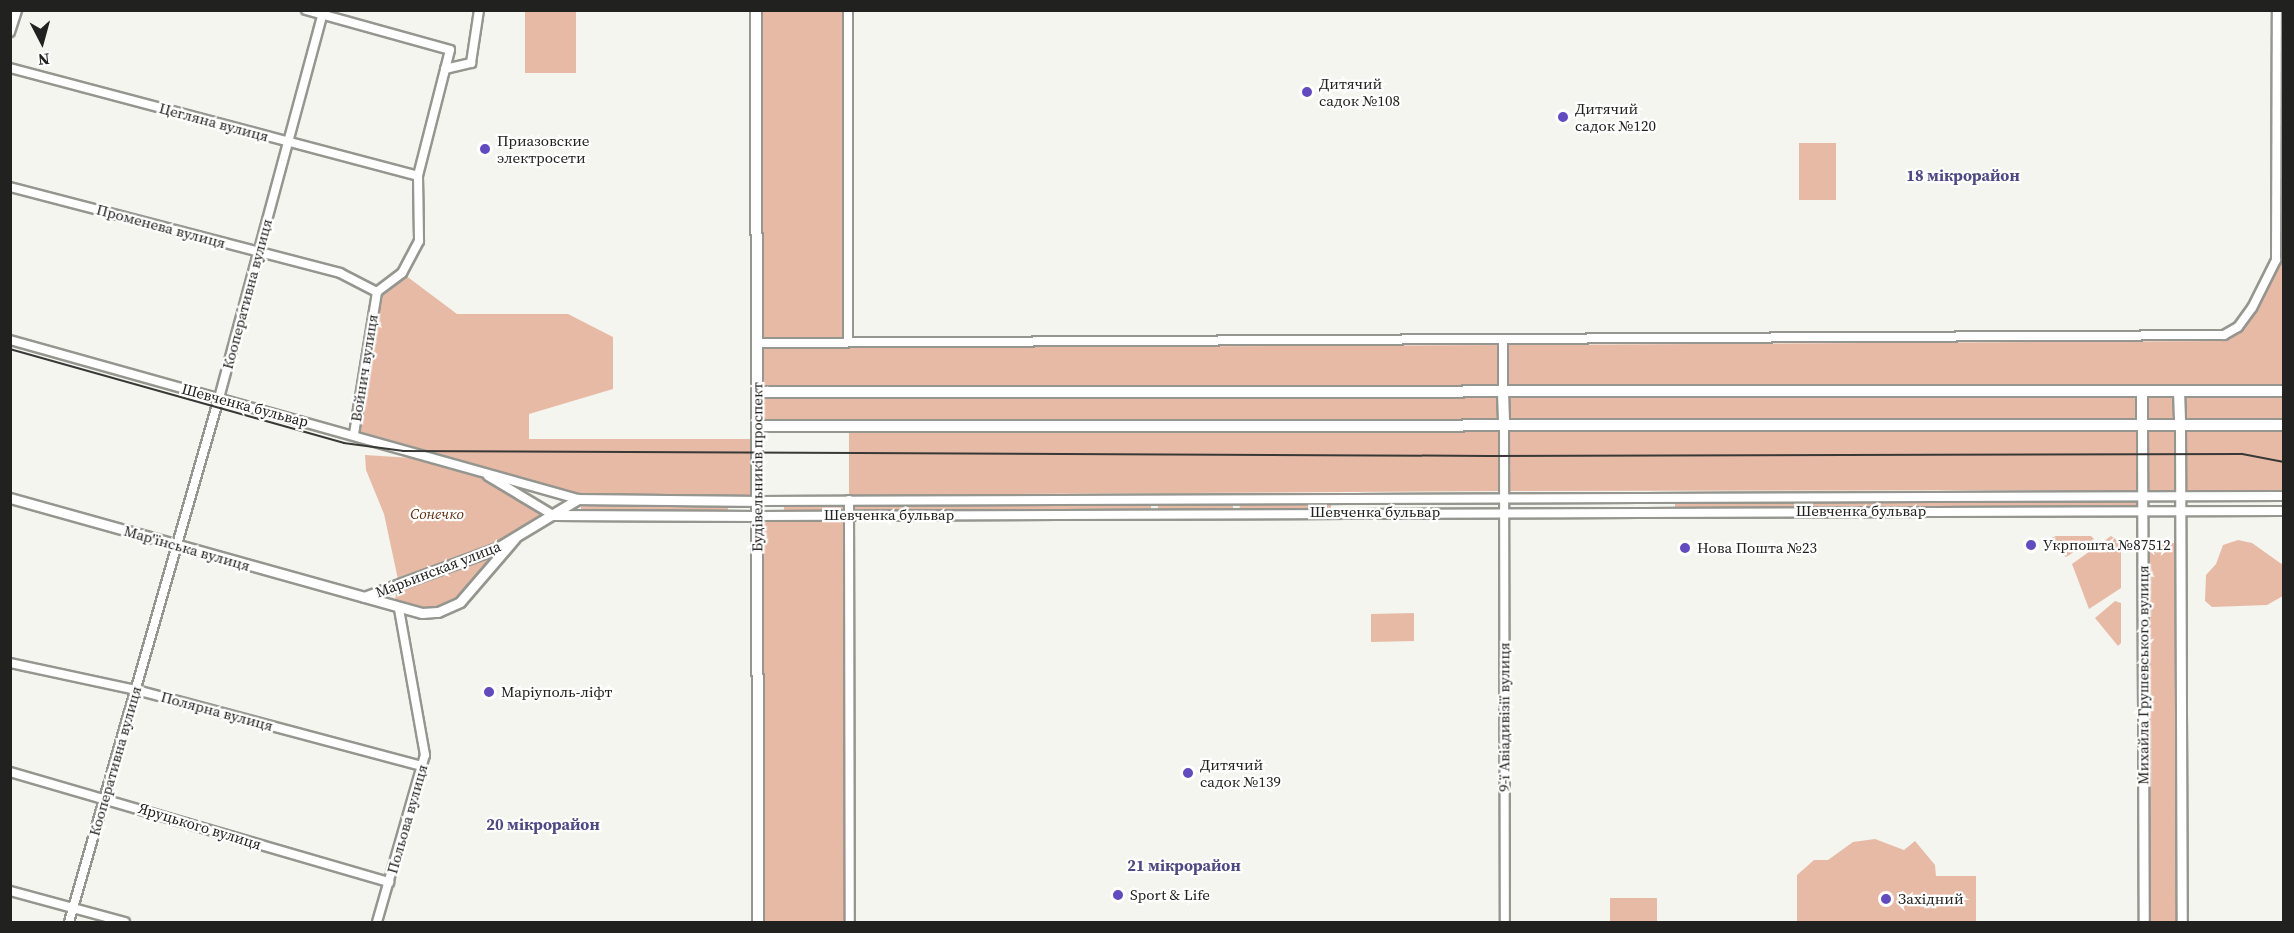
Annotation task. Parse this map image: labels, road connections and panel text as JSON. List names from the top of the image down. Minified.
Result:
{"streets":{"main road":["Будівельників проспект","Михайла Грушевського вулиця"],"street":["Цегляна вулиця","Променева вулиця","Кооперативна вулиця","Войнич вулиця","Шевченка бульвар","Мар'їнська вулиця","Марьинская улица","Полярна вулиця","9-ї Авіадивізії вулиця","Польова вулиця","Яруцького вулиця"]},"crossings":[["Цегляна вулиця","Кооперативна вулиця"],["Променева вулиця","Кооперативна вулиця"],["Променева вулиця","Войнич вулиця"],["Кооперативна вулиця","Шевченка бульвар"],["Кооперативна вулиця","Мар'їнська вулиця"],["Кооперативна вулиця","Полярна вулиця"],["Кооперативна вулиця","Яруцького вулиця"],["Войнич вулиця","Шевченка бульвар"],["Шевченка бульвар","Будівельників проспект"],["Шевченка бульвар","Марьинская улица"],["Шевченка бульвар","Михайла Грушевського вулиця"],["Шевченка бульвар","9-ї Авіадивізії вулиця"],["Мар'їнська вулиця","Марьинская улица"],["Марьинская улица","Польова вулиця"],["Полярна вулиця","Польова вулиця"],["Польова вулиця","Яруцького вулиця"]],"districts":["18 мікрорайон","20 мікрорайон","21 мікрорайон"],"parks":["Сонечко"],"places":["Дитячий садок №108","Дитячий садок №120","Приазовские электросети","Укрпошта №87512","Нова Пошта №23","Маріуполь-ліфт","Дитячий садок №139","Sport & Life","Західний"],"north":"bottom"}
